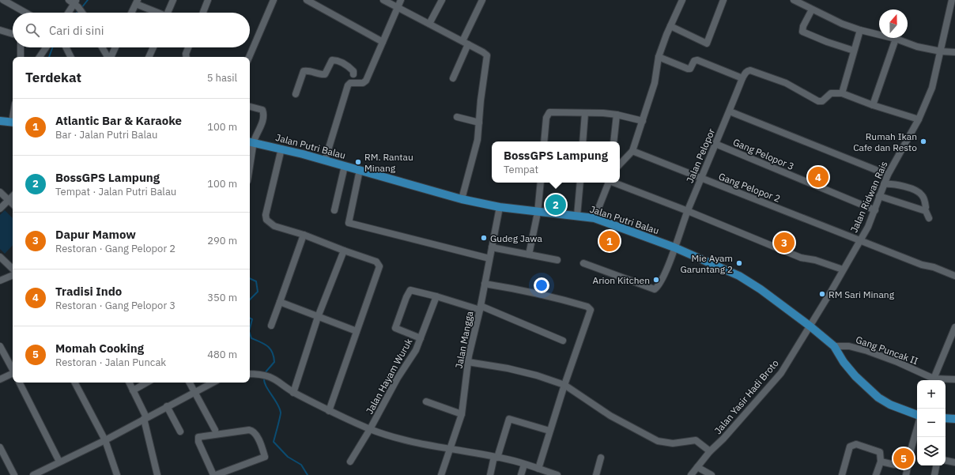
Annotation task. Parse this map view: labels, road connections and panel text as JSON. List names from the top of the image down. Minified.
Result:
{"streets":{"main road":["Jalan Putri Balau"],"street":["Gang Pelopor 3","Jalan Pelopor","Gang Pelopor 2","Jalan Ridwan Rais","Jalan Mangga","Gang Puncak II","Jalan Hayam Wuruk","Jalan Yasir Hadi Broto"]},"crossings":[["Jalan Putri Balau","Jalan Pelopor"],["Jalan Putri Balau","Jalan Ridwan Rais"],["Jalan Putri Balau","Jalan Mangga"],["Jalan Putri Balau","Gang Puncak II"],["Jalan Putri Balau","Jalan Yasir Hadi Broto"],["Gang Pelopor 3","Jalan Pelopor"],["Gang Pelopor 3","Jalan Ridwan Rais"],["Jalan Pelopor","Gang Pelopor 2"],["Gang Pelopor 2","Jalan Ridwan Rais"],["Jalan Ridwan Rais","Jalan Yasir Hadi Broto"]],"places":["Rumah Ikan Cafe dan Resto","RM. Rantau Minang","Gudeg Jawa","Mie Ayam Garuntang 2","Arion Kitchen","RM Sari Minang"],"north":"top","page":{"search":"Cari di sini","heading":["Terdekat","5 hasil"],"list":[{"mark":"1","name":"Atlantic Bar & Karaoke","note":"Bar · Jalan Putri Balau","value":"100 m"},{"mark":"2","name":"BossGPS Lampung","note":"Tempat · Jalan Putri Balau","value":"100 m"},{"mark":"3","name":"Dapur Mamow","note":"Restoran · Gang Pelopor 2","value":"290 m"},{"mark":"4","name":"Tradisi Indo","note":"Restoran · Gang Pelopor 3","value":"350 m"},{"mark":"5","name":"Momah Cooking","note":"Restoran · Jalan Puncak","value":"480 m"}],"popup":["BossGPS Lampung","Tempat"],"pins":["4","2","1","3","5"],"map_buttons":["+","−"]}}
